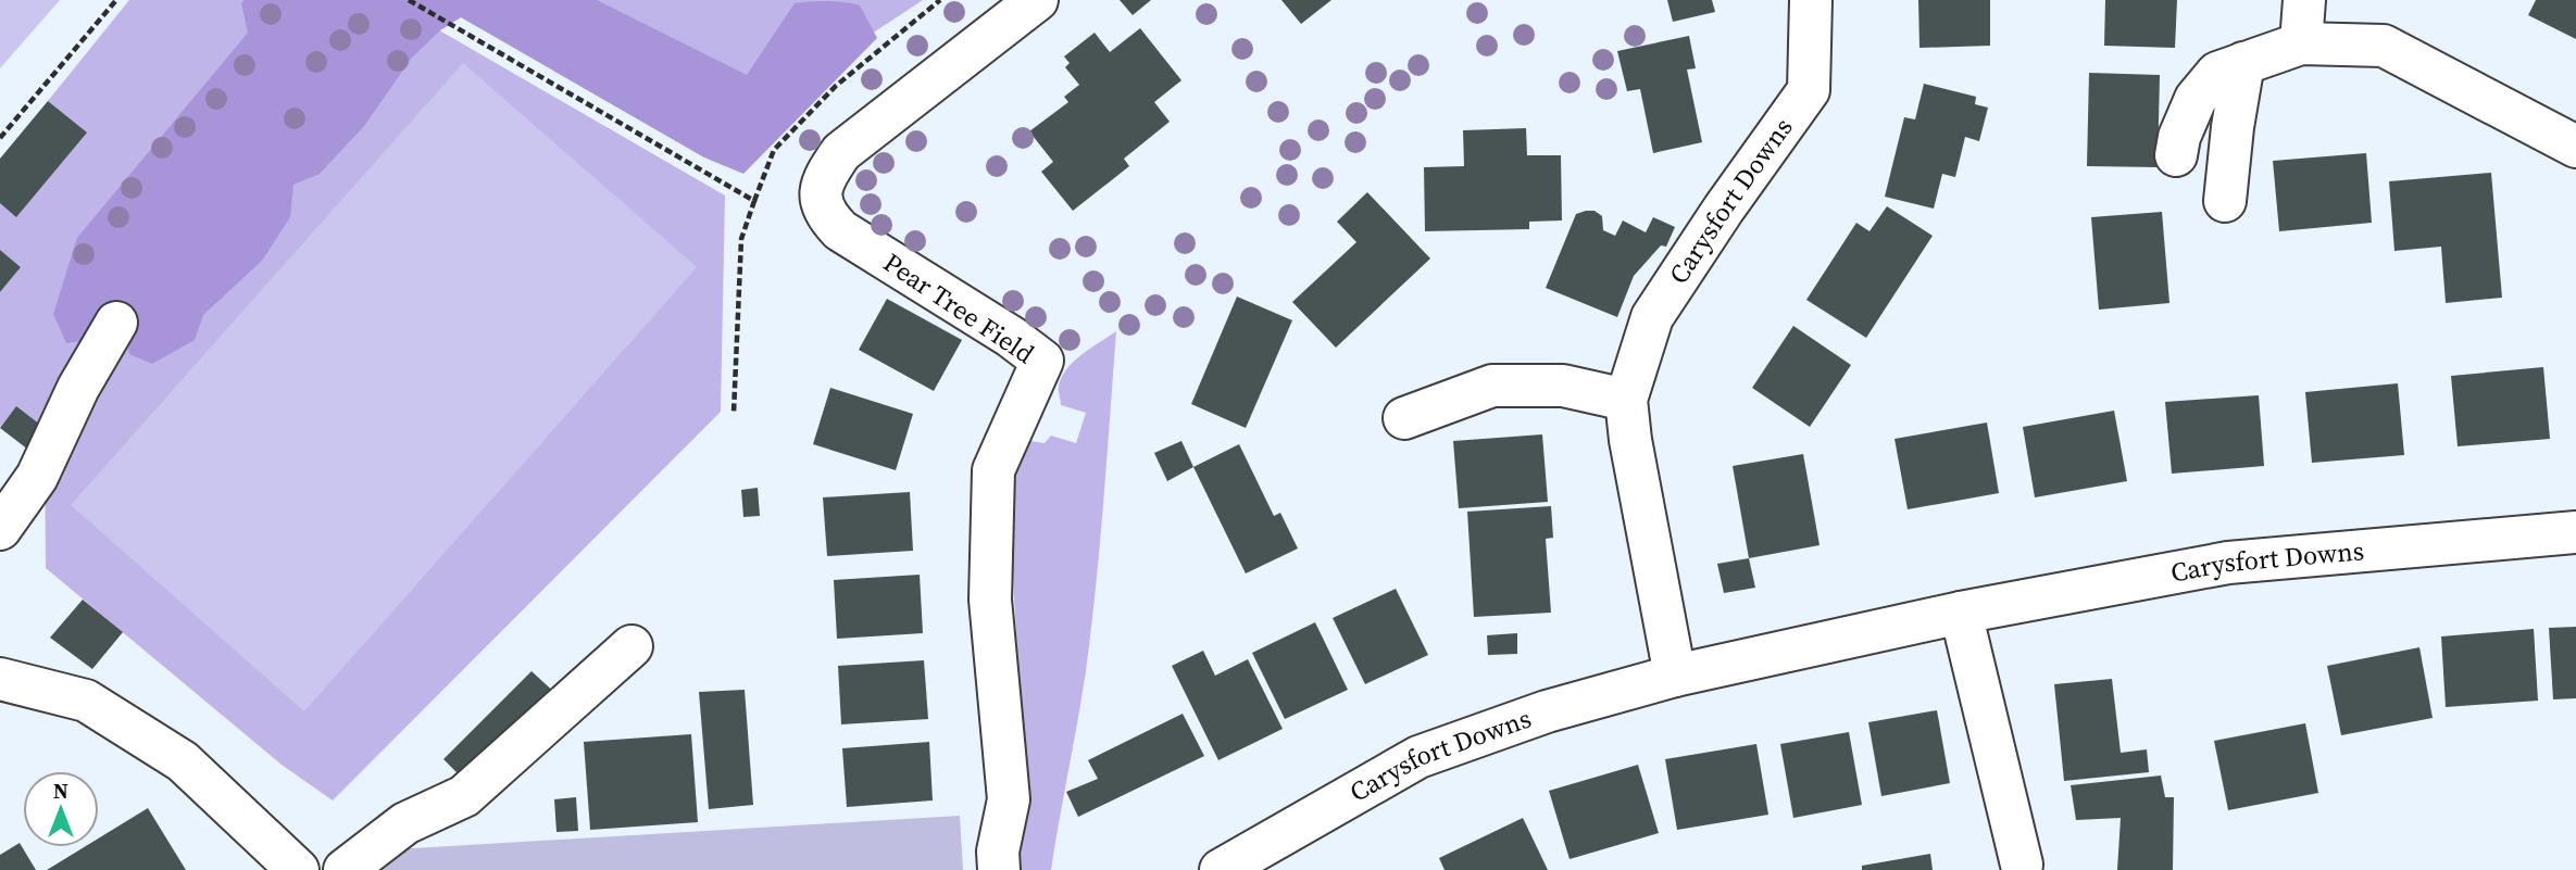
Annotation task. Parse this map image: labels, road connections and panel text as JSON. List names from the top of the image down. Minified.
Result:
{"streets":{"street":["Carysfort Downs","Pear Tree Field"]},"north":"top"}
